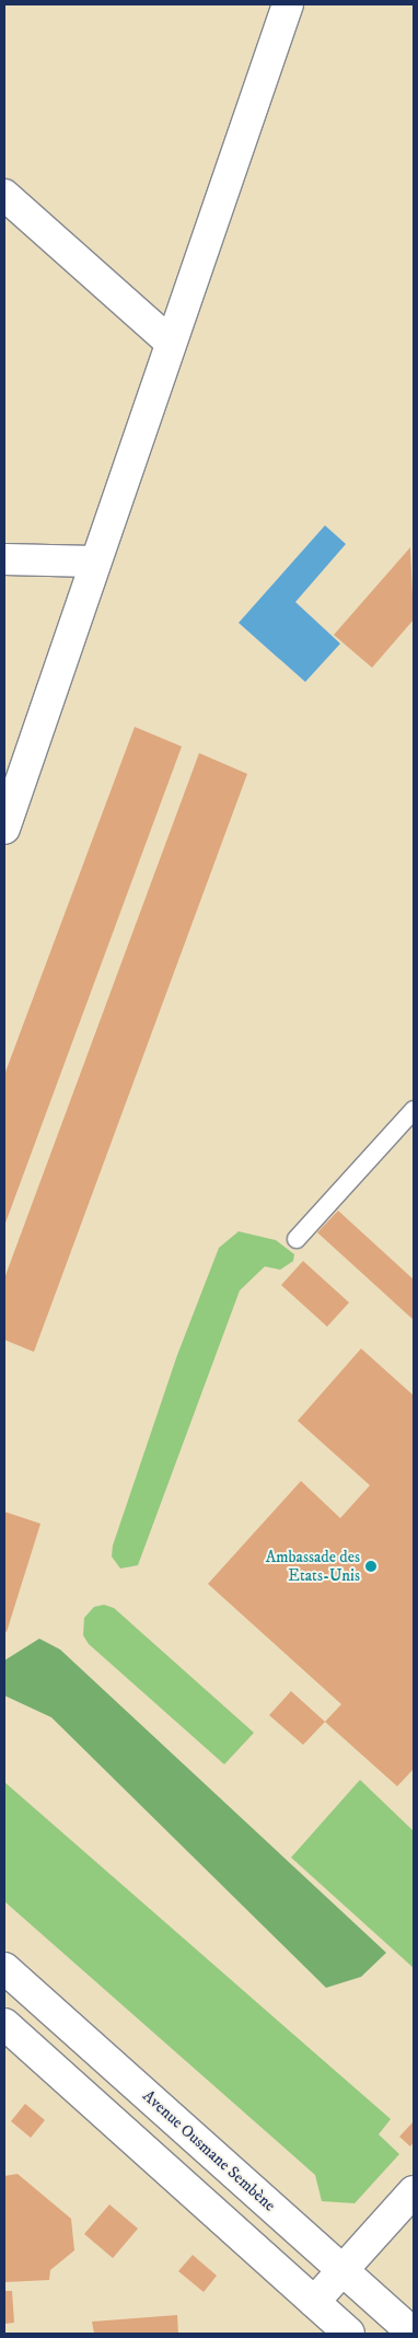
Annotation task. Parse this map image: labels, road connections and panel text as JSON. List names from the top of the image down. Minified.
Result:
{"streets":{"street":["Avenue Ousmane Sembène"]},"places":["Ambassade des Etats-Unis"]}
